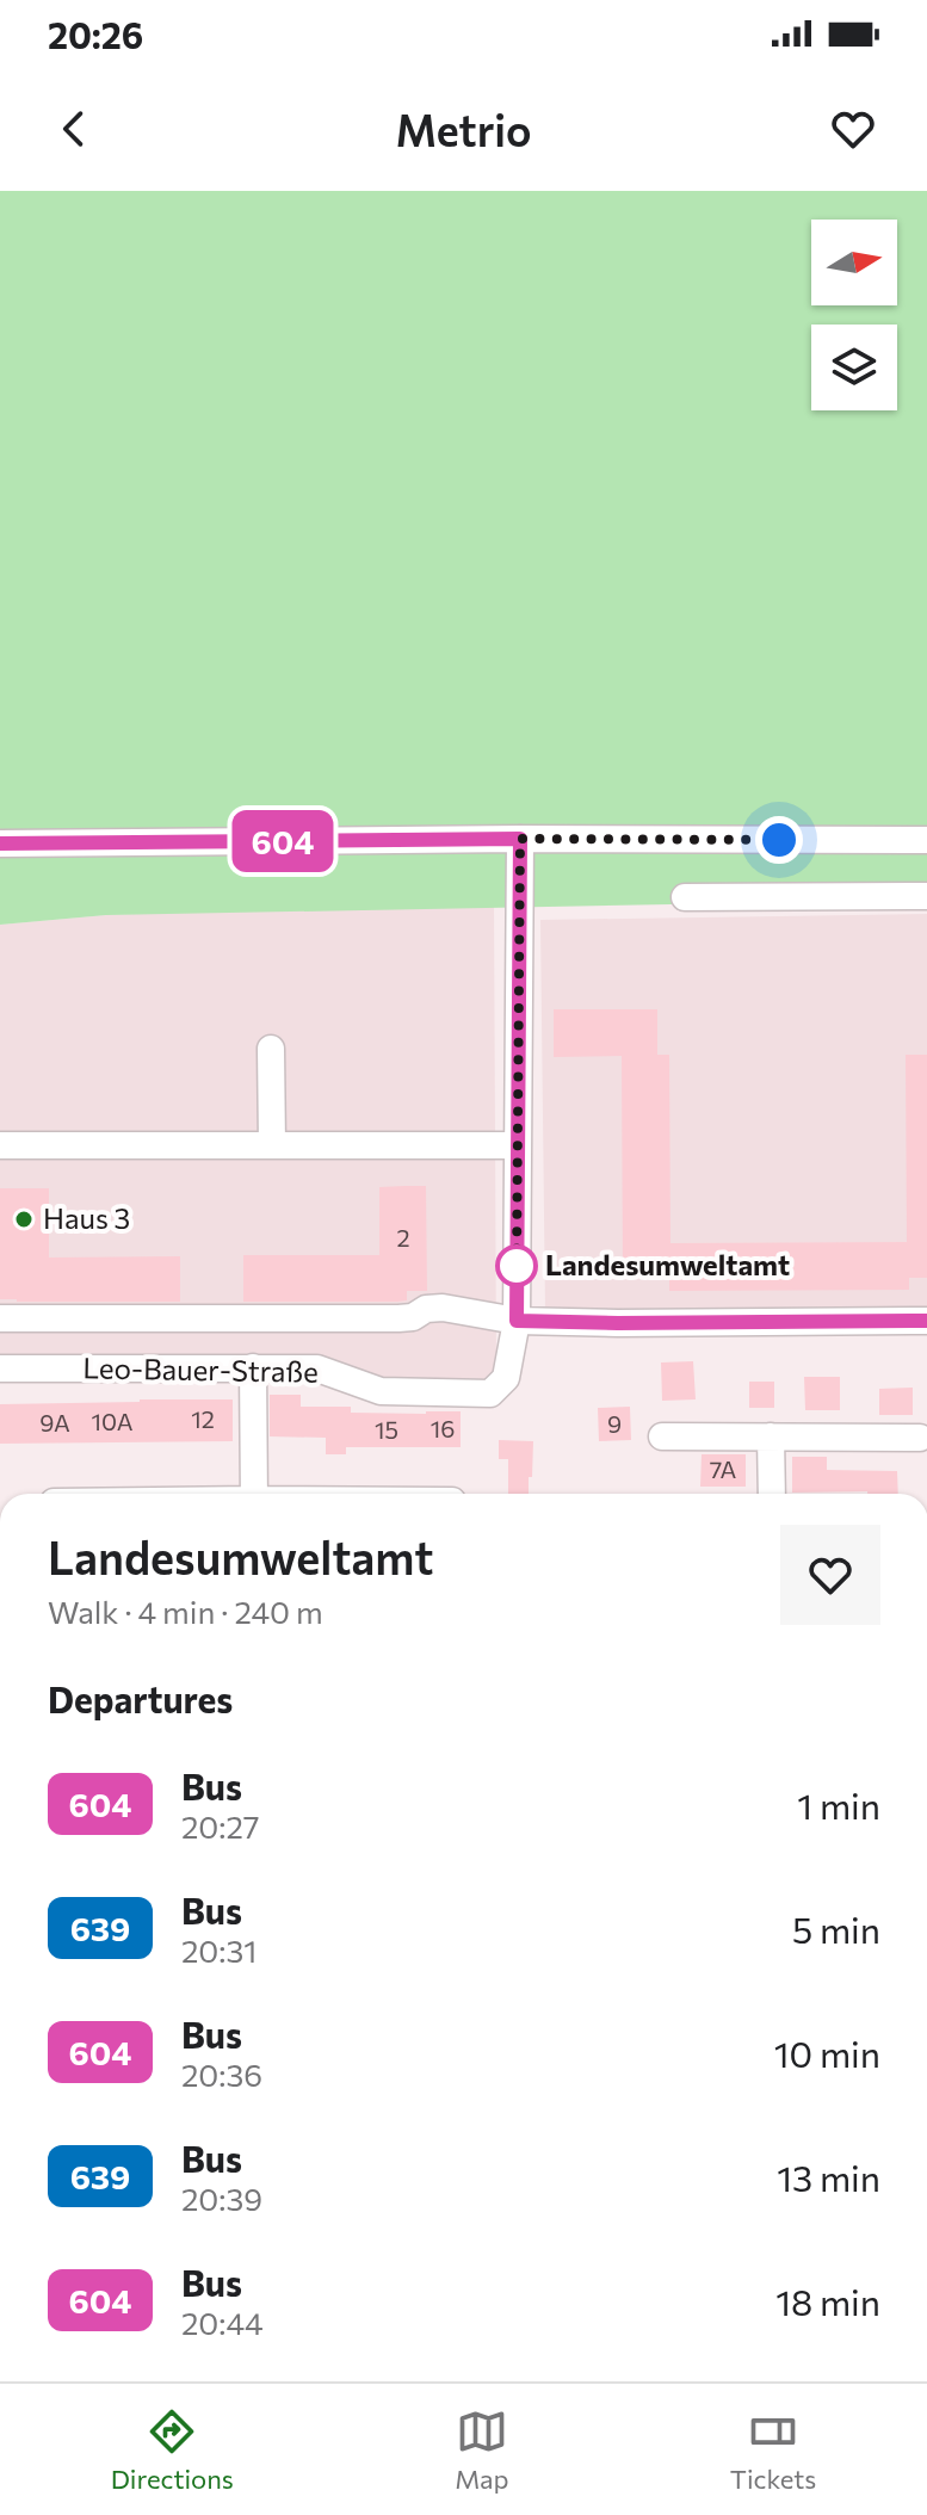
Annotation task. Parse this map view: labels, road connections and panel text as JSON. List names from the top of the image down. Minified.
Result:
{"streets":{"street":["Leo-Bauer-Straße"]},"places":["Haus 3","Landesumweltamt"],"lines":["bus line 604"],"house_numbers":["2","12","10A","9A","9","16","15","7A"],"north":"right","page":{"status":"20:26","header":"Metrio","on_map":"604","heading":[["Landesumweltamt","Walk · 4 min · 240 m"],"Departures"],"list":[{"mark":"604","name":"Bus","note":"20:27","value":"1 min"},{"mark":"639","name":"Bus","note":"20:31","value":"5 min"},{"mark":"604","name":"Bus","note":"20:36","value":"10 min"},{"mark":"639","name":"Bus","note":"20:39","value":"13 min"},{"mark":"604","name":"Bus","note":"20:44","value":"18 min"}],"tabs":["Directions","Map","Tickets"]}}
